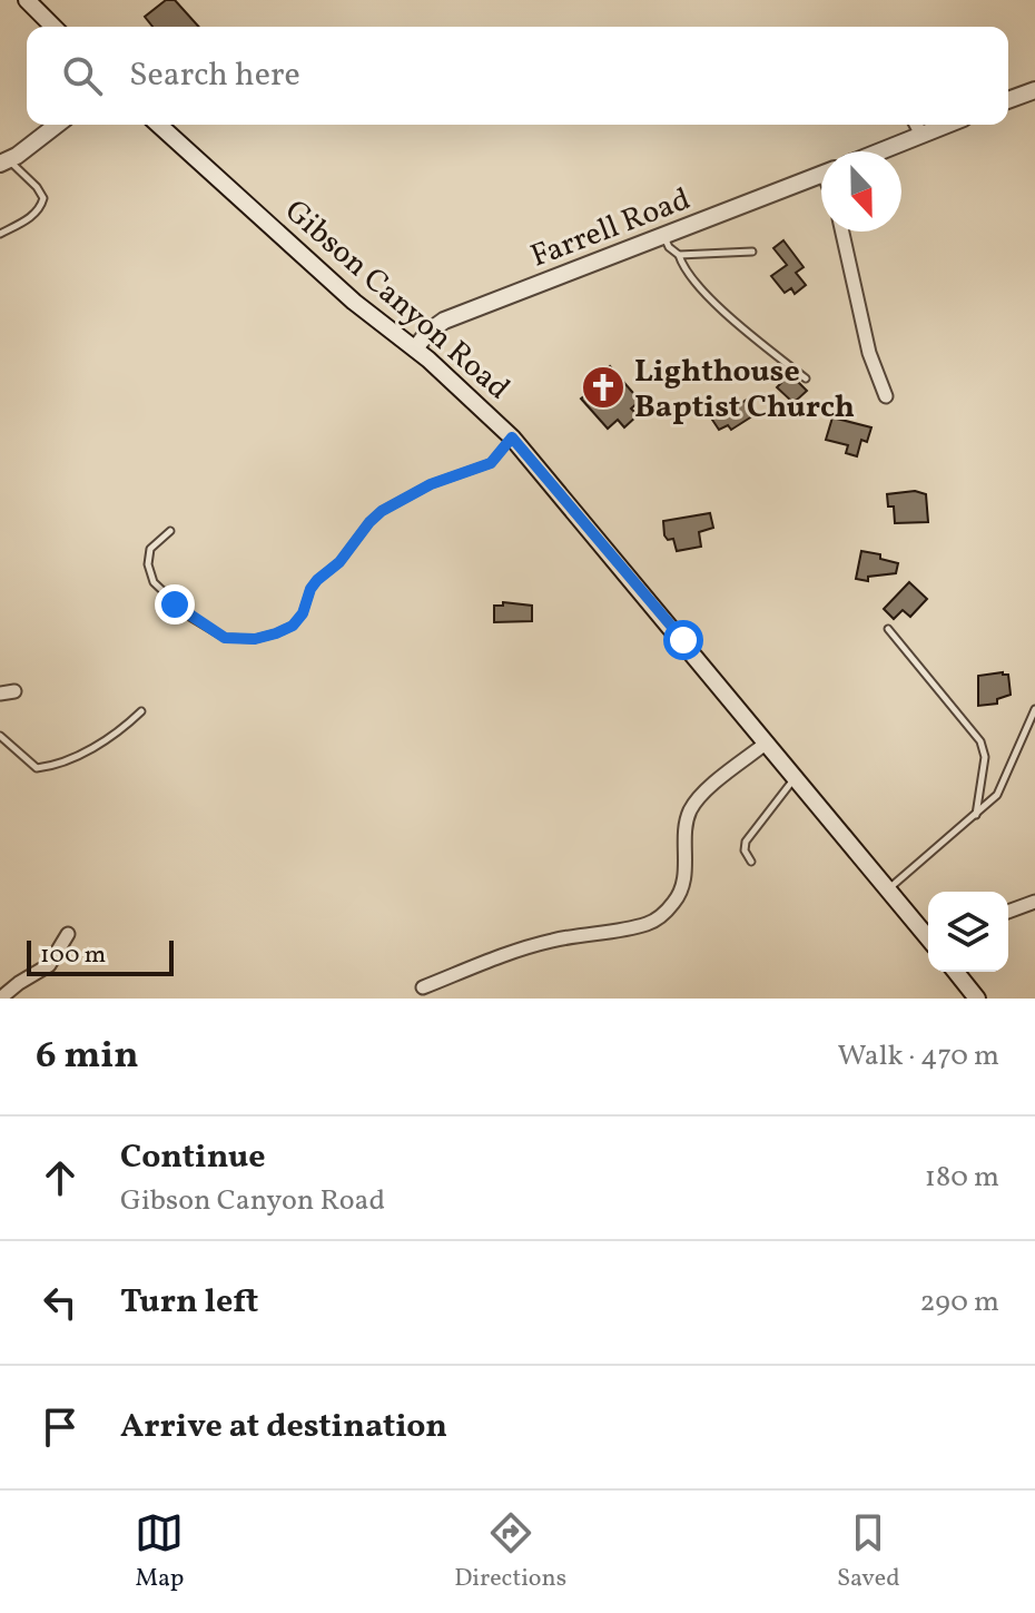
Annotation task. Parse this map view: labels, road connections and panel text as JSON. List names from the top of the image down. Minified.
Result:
{"streets":{"main road":["Farrell Road","Gibson Canyon Road"]},"crossings":[["Farrell Road","Gibson Canyon Road"]],"places":{"church":["Lighthouse Baptist Church"]},"scale_bar":"100 m","north":"bottom","page":{"search":"Search here","scale":"100 m","heading":["6 min","Walk · 470 m"],"list":[["Continue","Gibson Canyon Road","180 m"],["Turn left","290 m"],"Arrive at destination"],"nav":["Map","Directions","Saved"]}}
